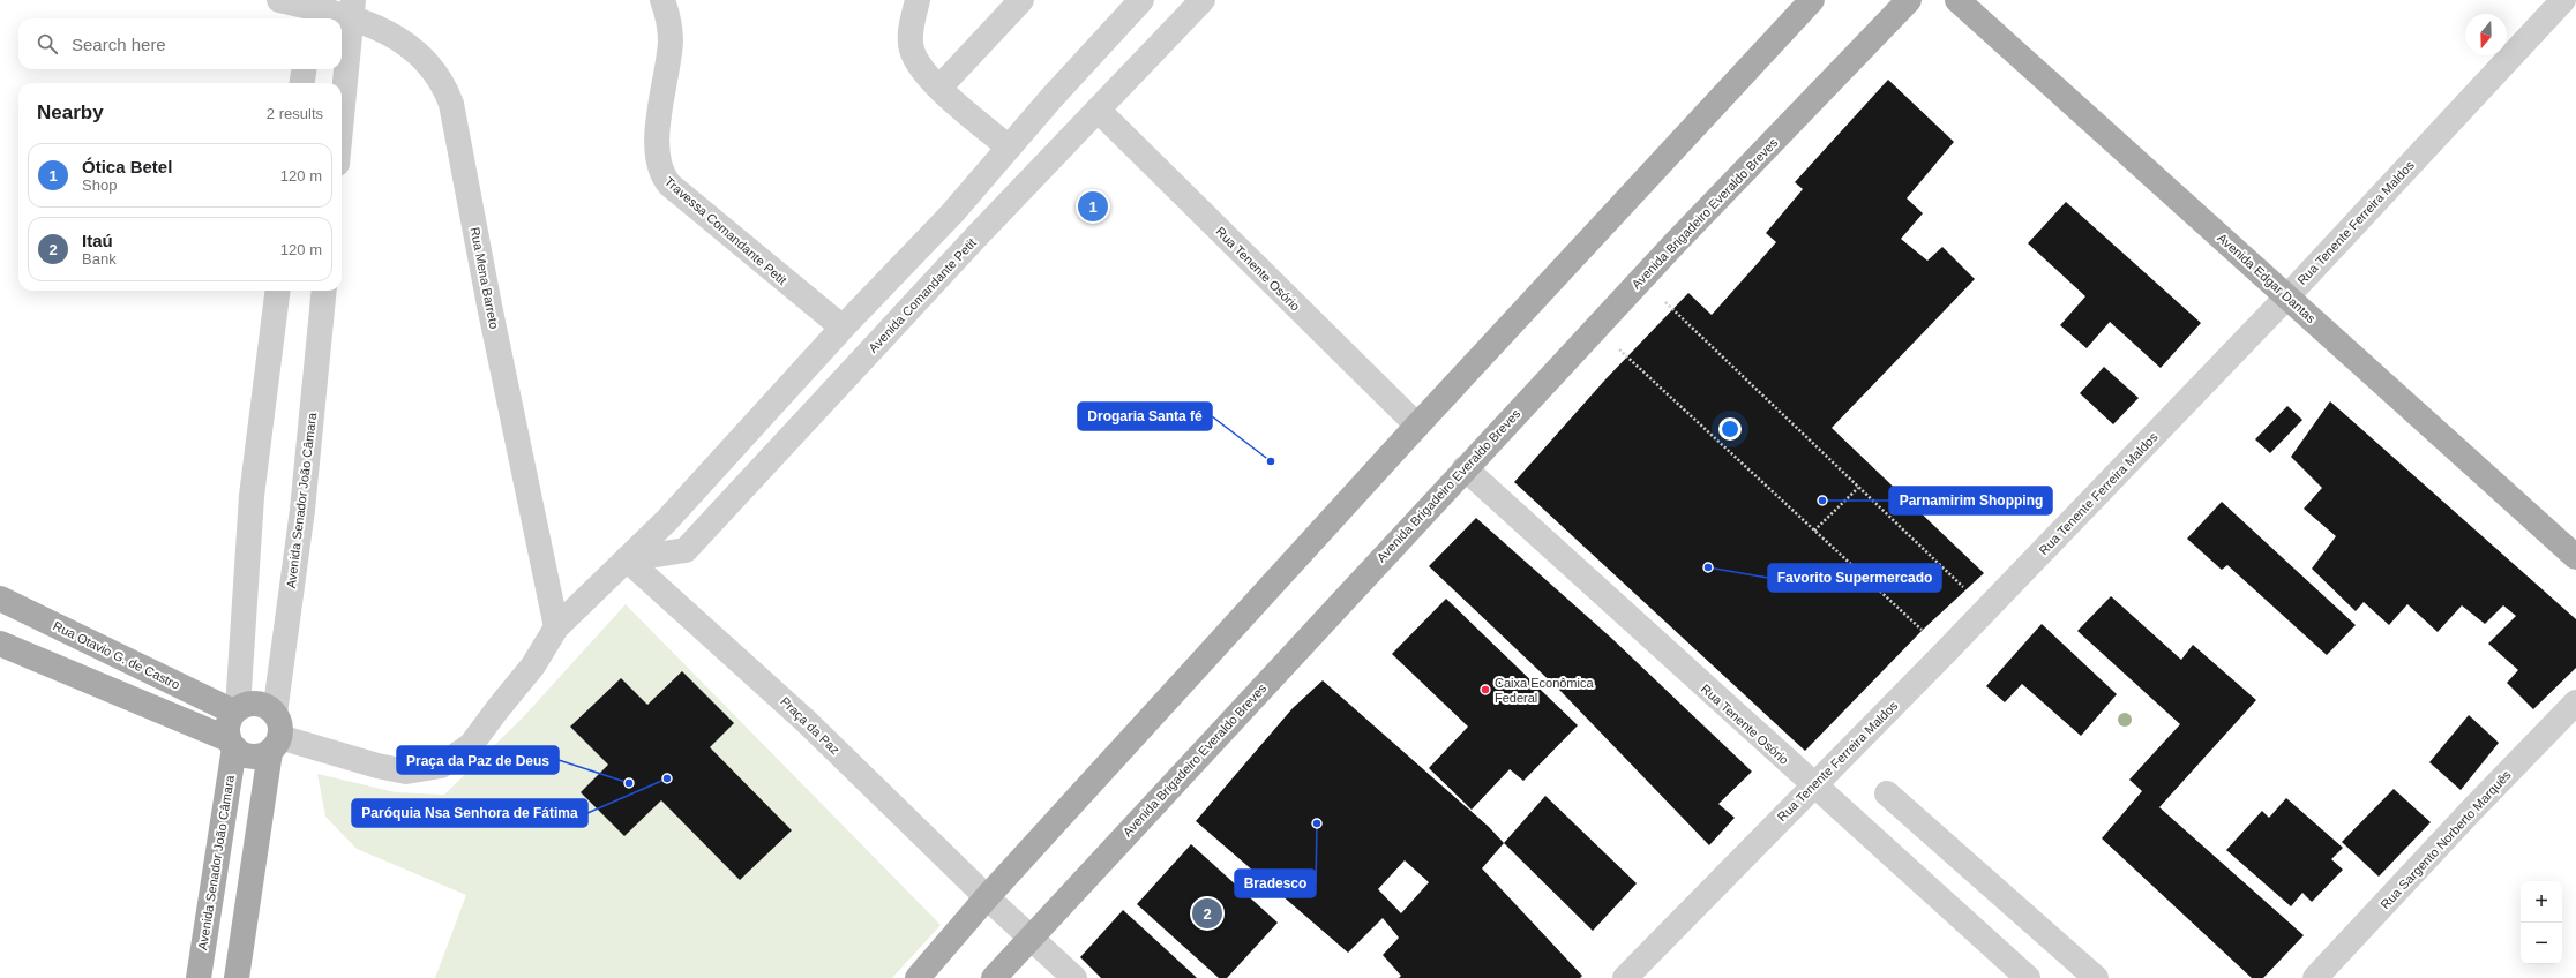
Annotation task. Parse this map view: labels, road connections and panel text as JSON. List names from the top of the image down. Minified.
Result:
{"streets":{"main road":["Avenida Brigadeiro Everaldo Breves","Avenida Edgar Dantas","Avenida Senador João Câmara","Rua Otavio G. de Castro"],"street":["Rua Tenente Ferreira Maldos","Travessa Comandante Petit","Rua Tenente Osório","Rua Mena Barreto","Avenida Comandante Petit","Praça da Paz","Rua Sargento Norberto Marquês"]},"crossings":[["Avenida Brigadeiro Everaldo Breves","Rua Tenente Osório"],["Avenida Brigadeiro Everaldo Breves","Praça da Paz"],["Rua Tenente Ferreira Maldos","Rua Tenente Osório"],["Rua Tenente Ferreira Maldos","Avenida Edgar Dantas"],["Rua Tenente Osório","Avenida Comandante Petit"],["Avenida Comandante Petit","Praça da Paz"],["Avenida Senador João Câmara","Rua Otavio G. de Castro"]],"places":["Drogaria Santa fé","Parnamirim Shopping","Favorito Supermercado","Caixa Econômica Federal","Paróquia Nsa Senhora de Fátima","Praça da Paz de Deus","Bradesco"],"north":"bottom","page":{"search":"Search here","heading":["Nearby","2 results"],"list":[{"mark":"1","name":"Ótica Betel","note":"Shop","value":"120 m"},{"mark":"2","name":"Itaú","note":"Bank","value":"120 m"}],"pins":["1","2"],"map_buttons":["+","−"]}}
